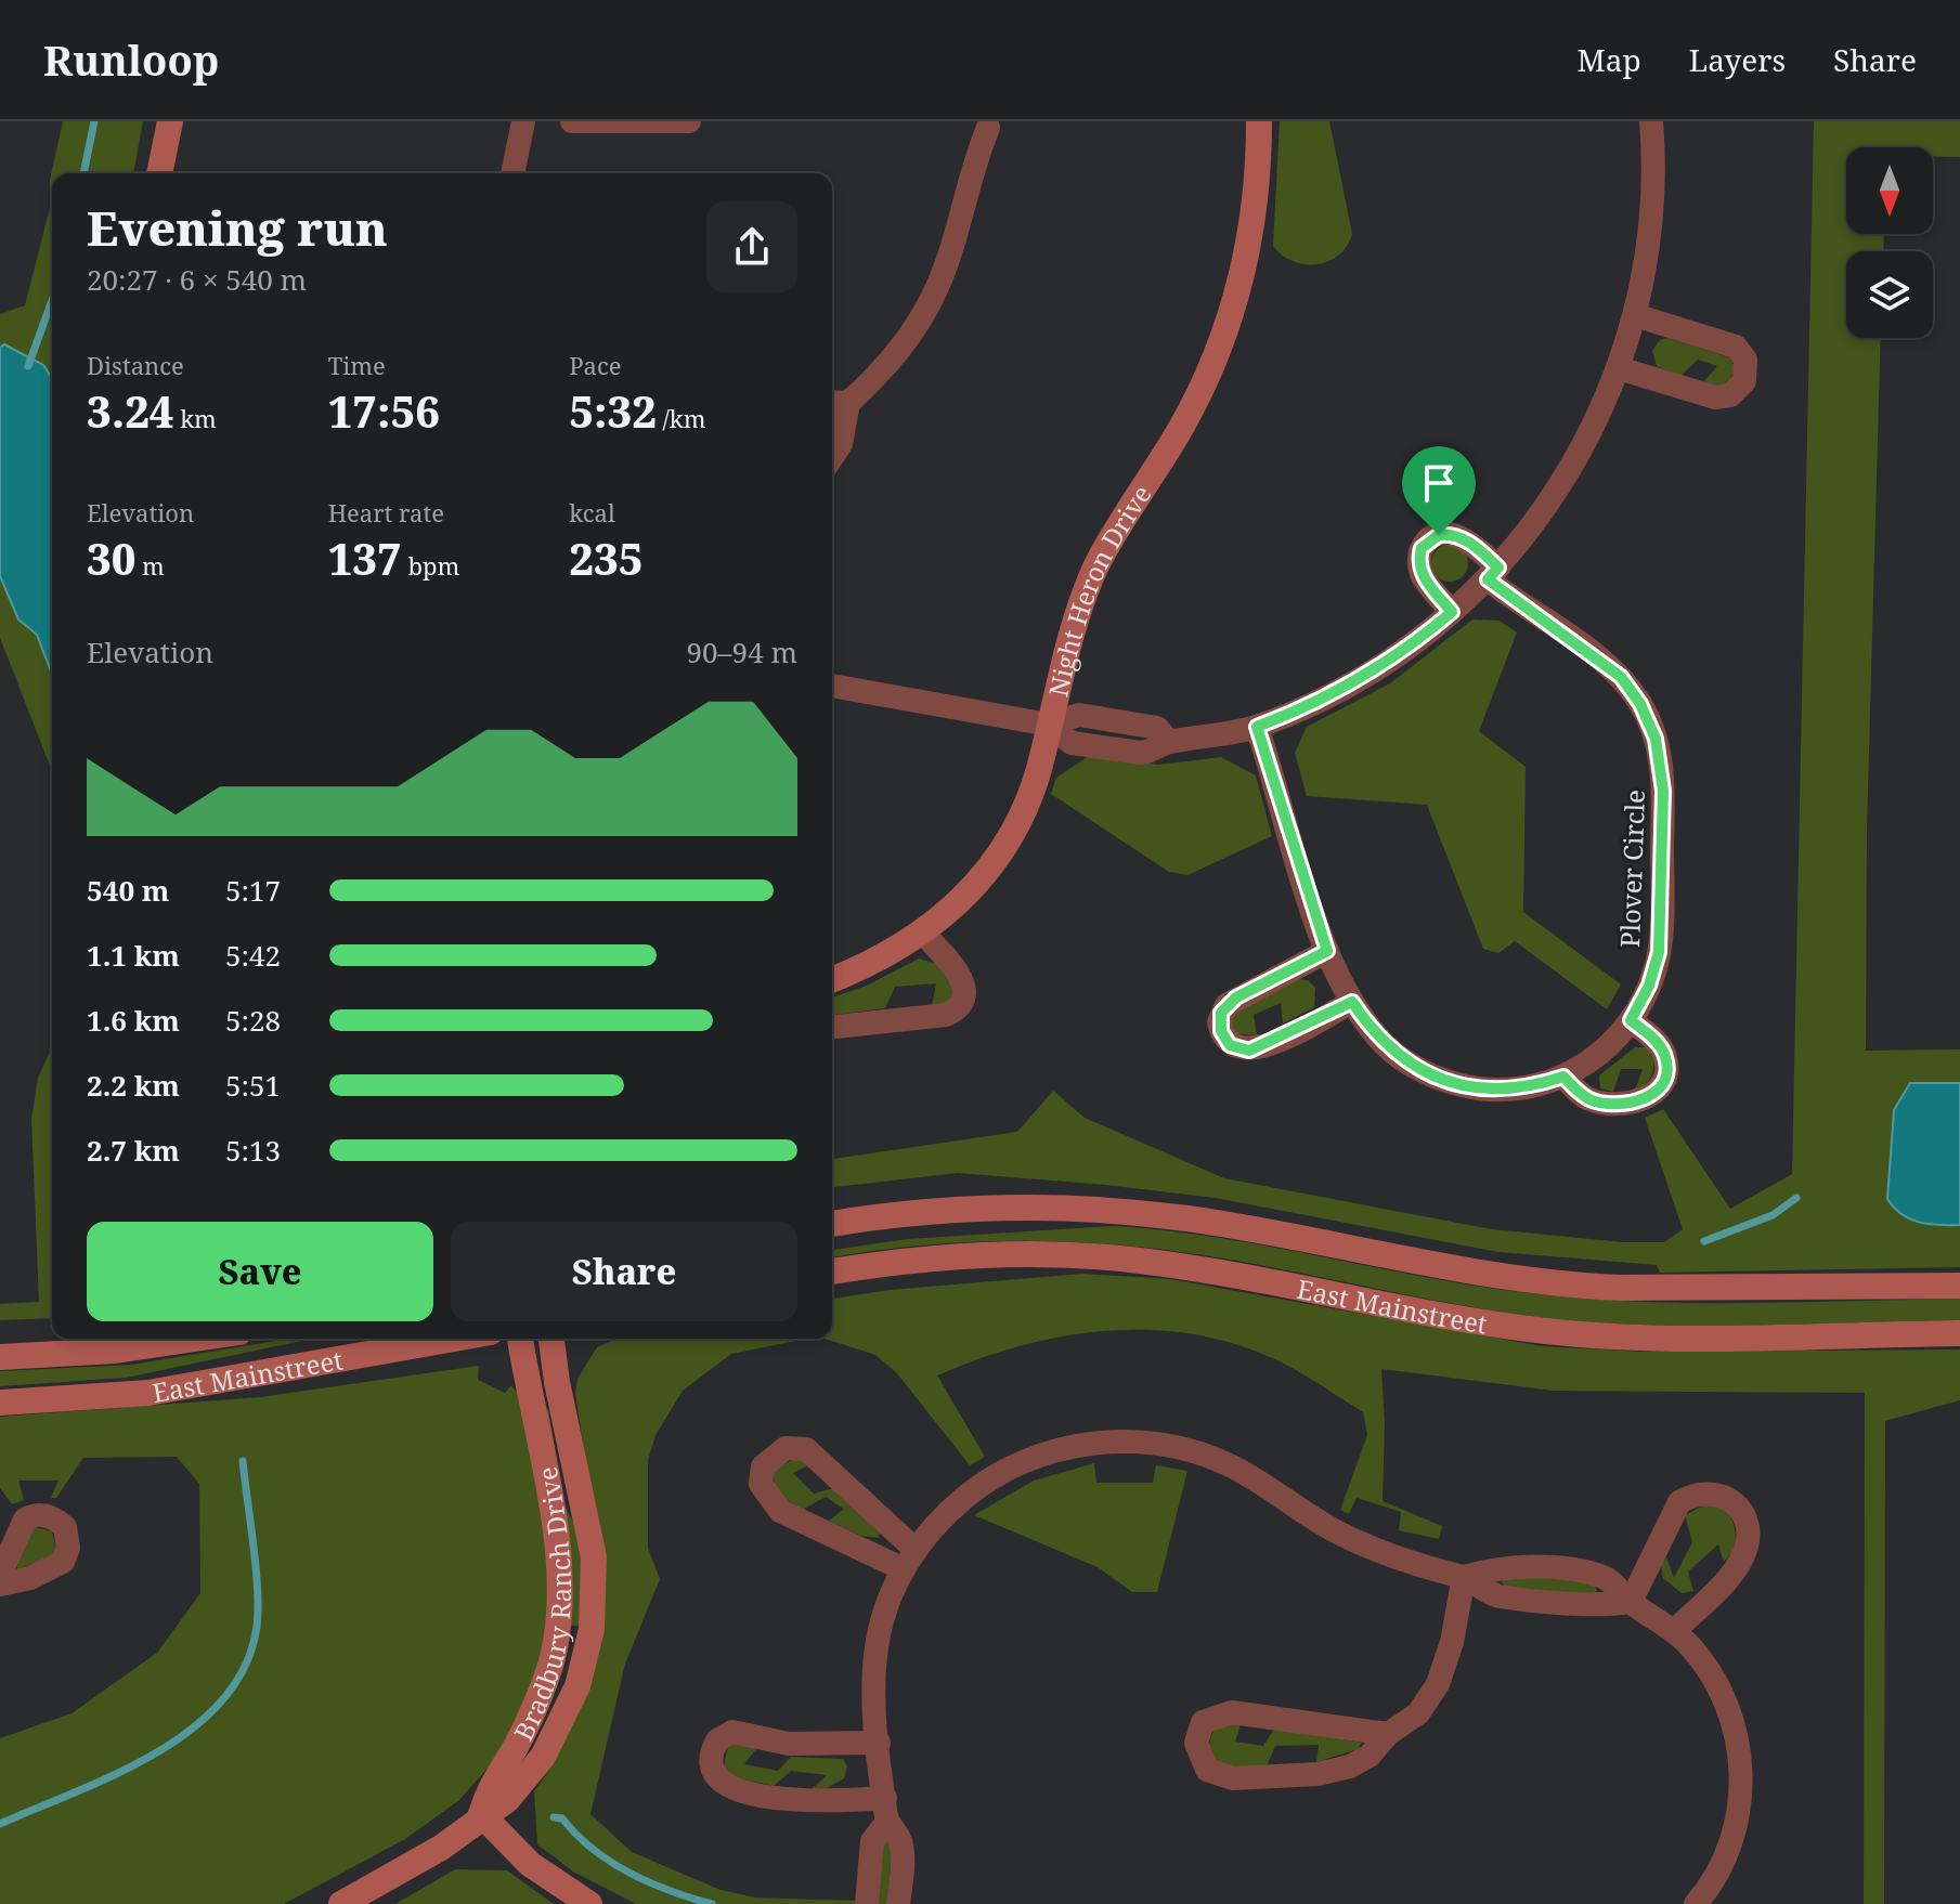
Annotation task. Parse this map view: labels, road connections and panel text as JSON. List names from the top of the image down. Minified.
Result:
{"streets":{"main road":["Night Heron Drive","East Mainstreet","Bradbury Ranch Drive"],"street":["Plover Circle"]},"north":"bottom","page":{"header":"Runloop","nav":["Map","Layers","Share"],"heading":["Evening run","20:27 · 6 × 540 m"],"stats":[["Distance","3.24 km"],["Time","17:56"],["Pace","5:32 /km"],["Elevation","30 m"],["Heart rate","137 bpm"],["kcal","235"]],"chart":["Elevation","90–94 m"],"list":[{"name":"540 m","note":"5:17"},{"name":"1.1 km","note":"5:42"},{"name":"1.6 km","note":"5:28"},{"name":"2.2 km","note":"5:51"},{"name":"2.7 km","note":"5:13"}],"buttons":["Save","Share"]}}
